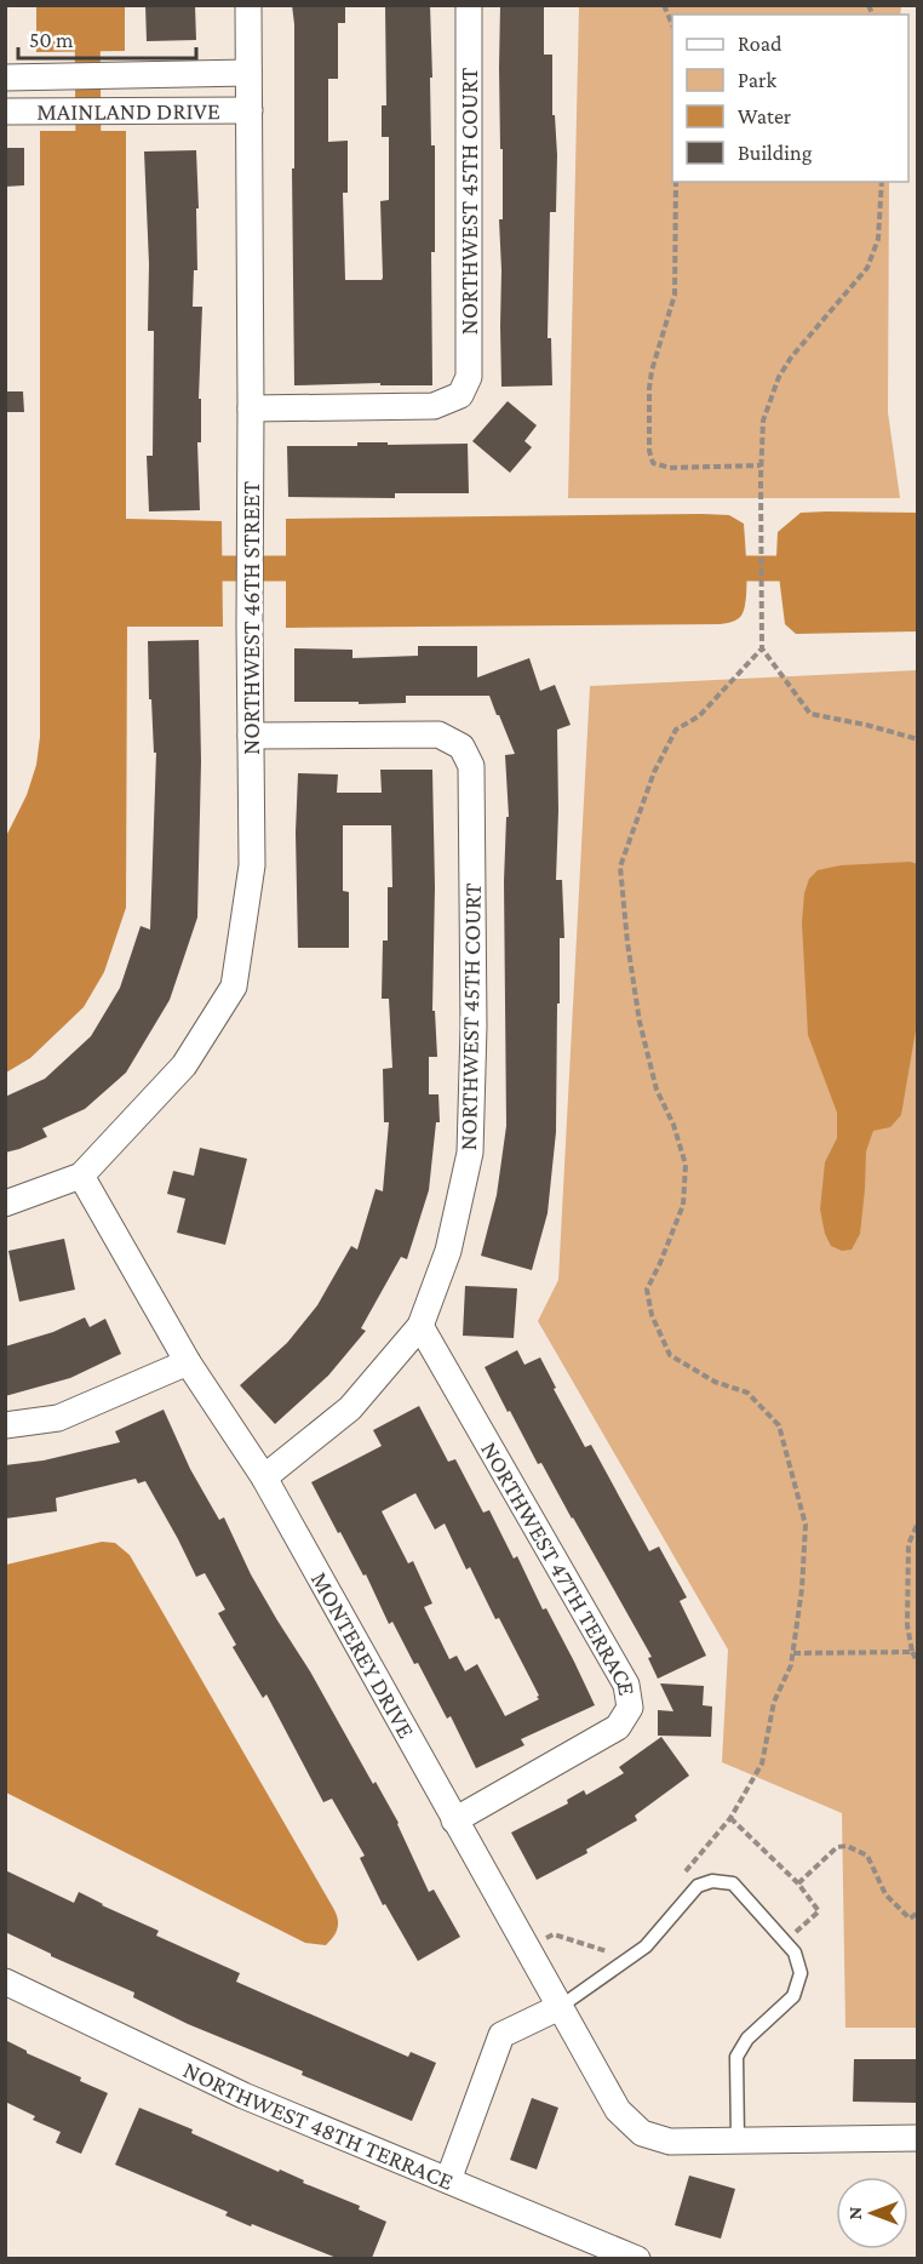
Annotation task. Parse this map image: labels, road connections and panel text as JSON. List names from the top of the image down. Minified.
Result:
{"streets":{"street":["MAINLAND DRIVE","NORTHWEST 45TH COURT","NORTHWEST 46TH STREET","NORTHWEST 47TH TERRACE","MONTEREY DRIVE","NORTHWEST 48TH TERRACE"]},"crossings":[["MAINLAND DRIVE","NORTHWEST 46TH STREET"],["NORTHWEST 45TH COURT","NORTHWEST 46TH STREET"],["NORTHWEST 45TH COURT","NORTHWEST 47TH TERRACE"],["NORTHWEST 45TH COURT","MONTEREY DRIVE"],["NORTHWEST 46TH STREET","MONTEREY DRIVE"],["NORTHWEST 47TH TERRACE","MONTEREY DRIVE"]],"legend":["Road","Park","Water","Building"],"scale_bar":"50 m","north":"left"}
